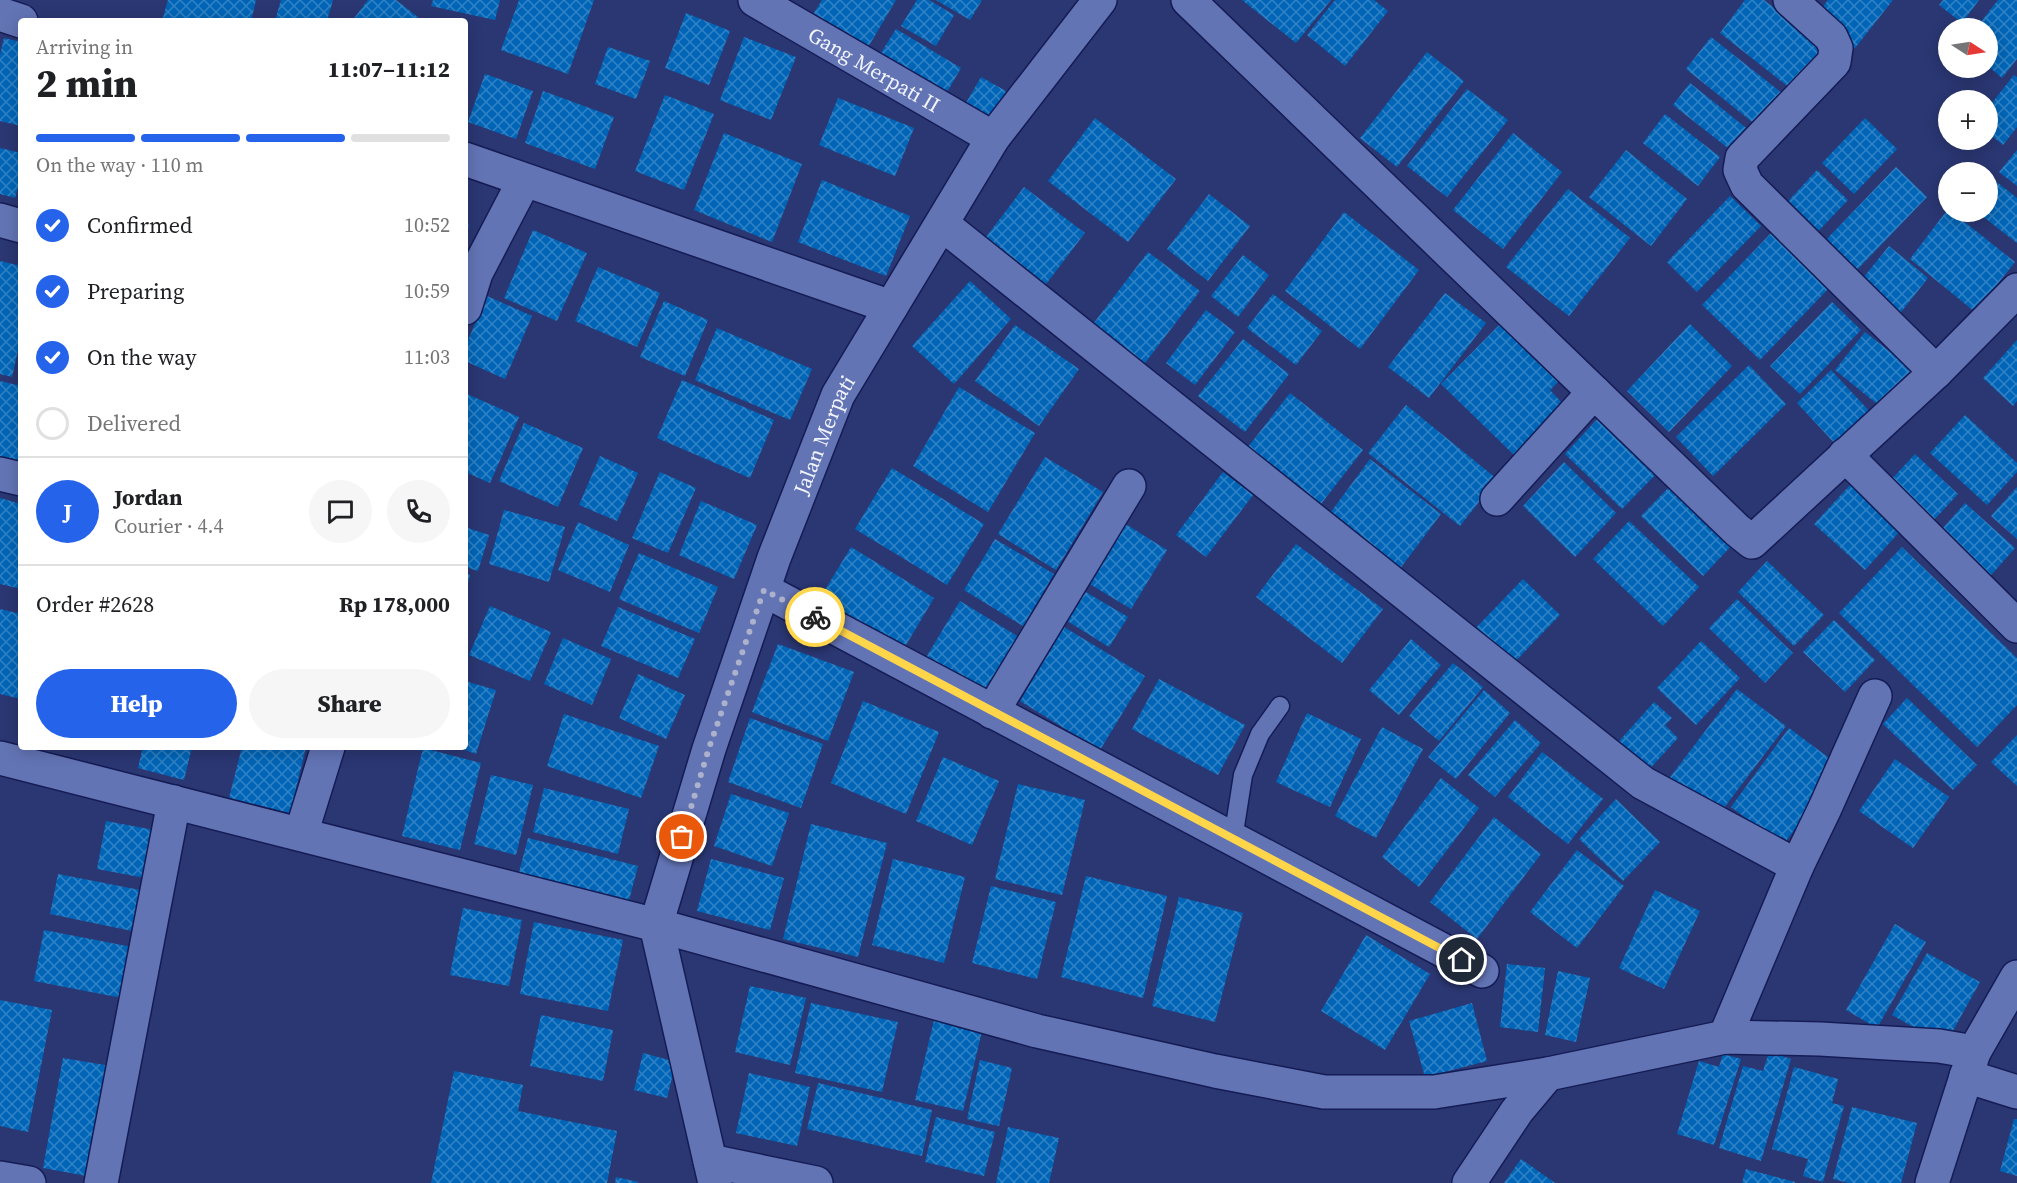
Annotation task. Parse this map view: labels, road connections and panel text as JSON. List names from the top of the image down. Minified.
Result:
{"streets":{"street":["Gang Merpati II","Jalan Merpati"]},"crossings":[["Gang Merpati II","Jalan Merpati"]],"north":"right","page":{"map_buttons":["+","−"],"heading":["2 min","Arriving in","11:07–11:12"],"panel":["Jordan","Courier · 4.4","Order #2628","Rp 178,000"],"bar":"On the way · 110 m","list":[["Confirmed","10:52"],["Preparing","10:59"],["On the way","11:03"],"Delivered"],"round":"J","buttons":["Help","Share"]}}
